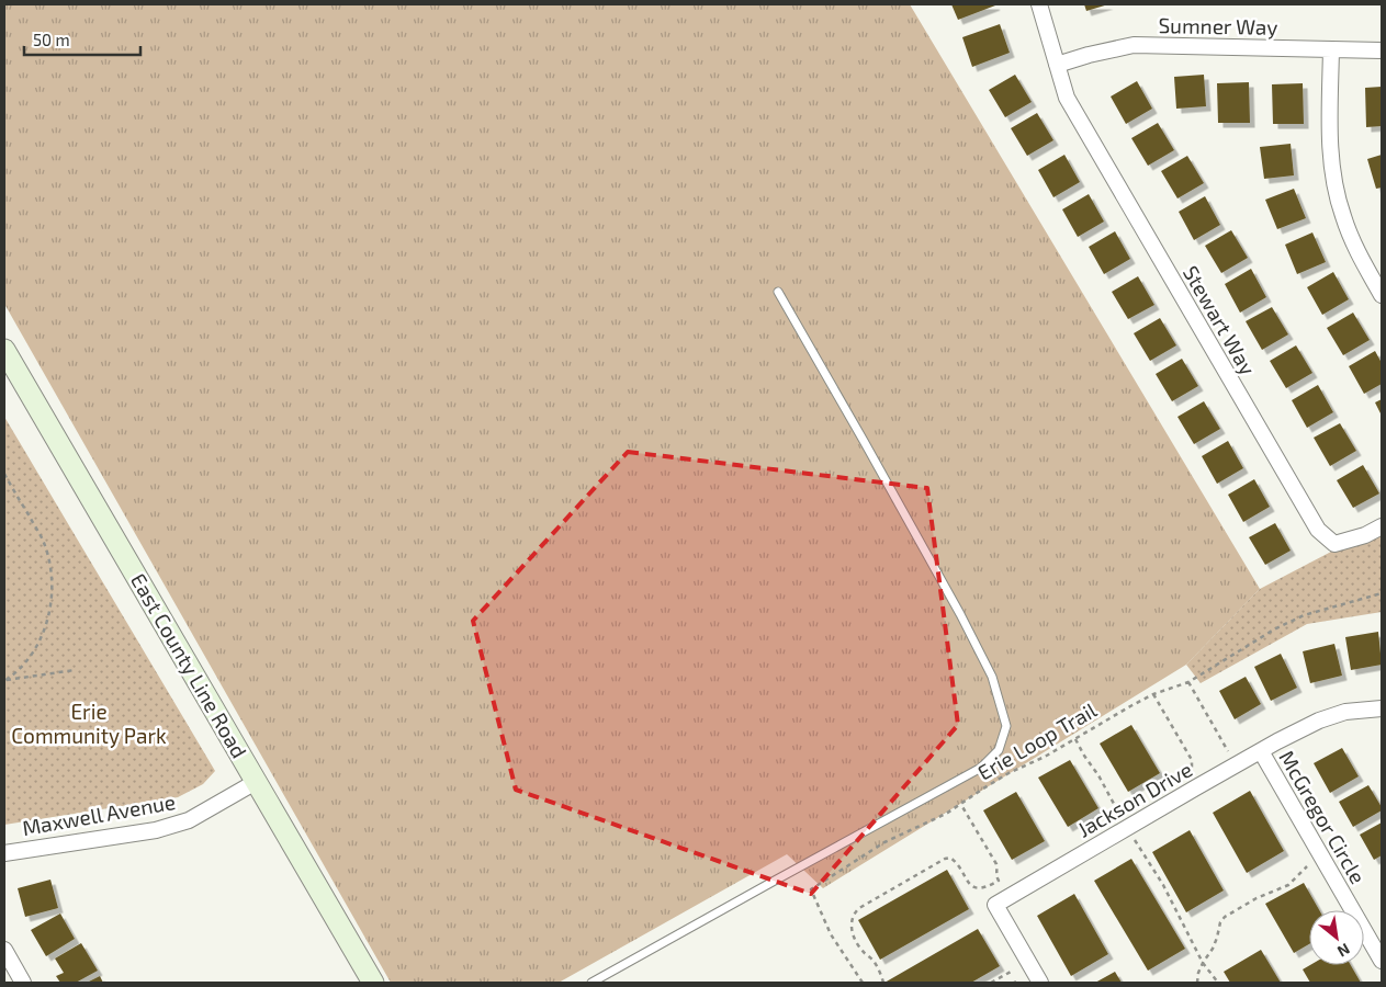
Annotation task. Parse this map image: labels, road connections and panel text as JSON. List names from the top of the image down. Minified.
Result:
{"streets":{"main road":["East County Line Road"],"street":["Sumner Way","Stewart Way","Jackson Drive","Maxwell Avenue","McGregor Circle"],"path":["Erie Loop Trail"]},"crossings":[["Sumner Way","Stewart Way"],["East County Line Road","Maxwell Avenue"],["Jackson Drive","McGregor Circle"]],"parks":["Erie Community Park"],"scale_bar":"50 m","north":"bottom right"}
